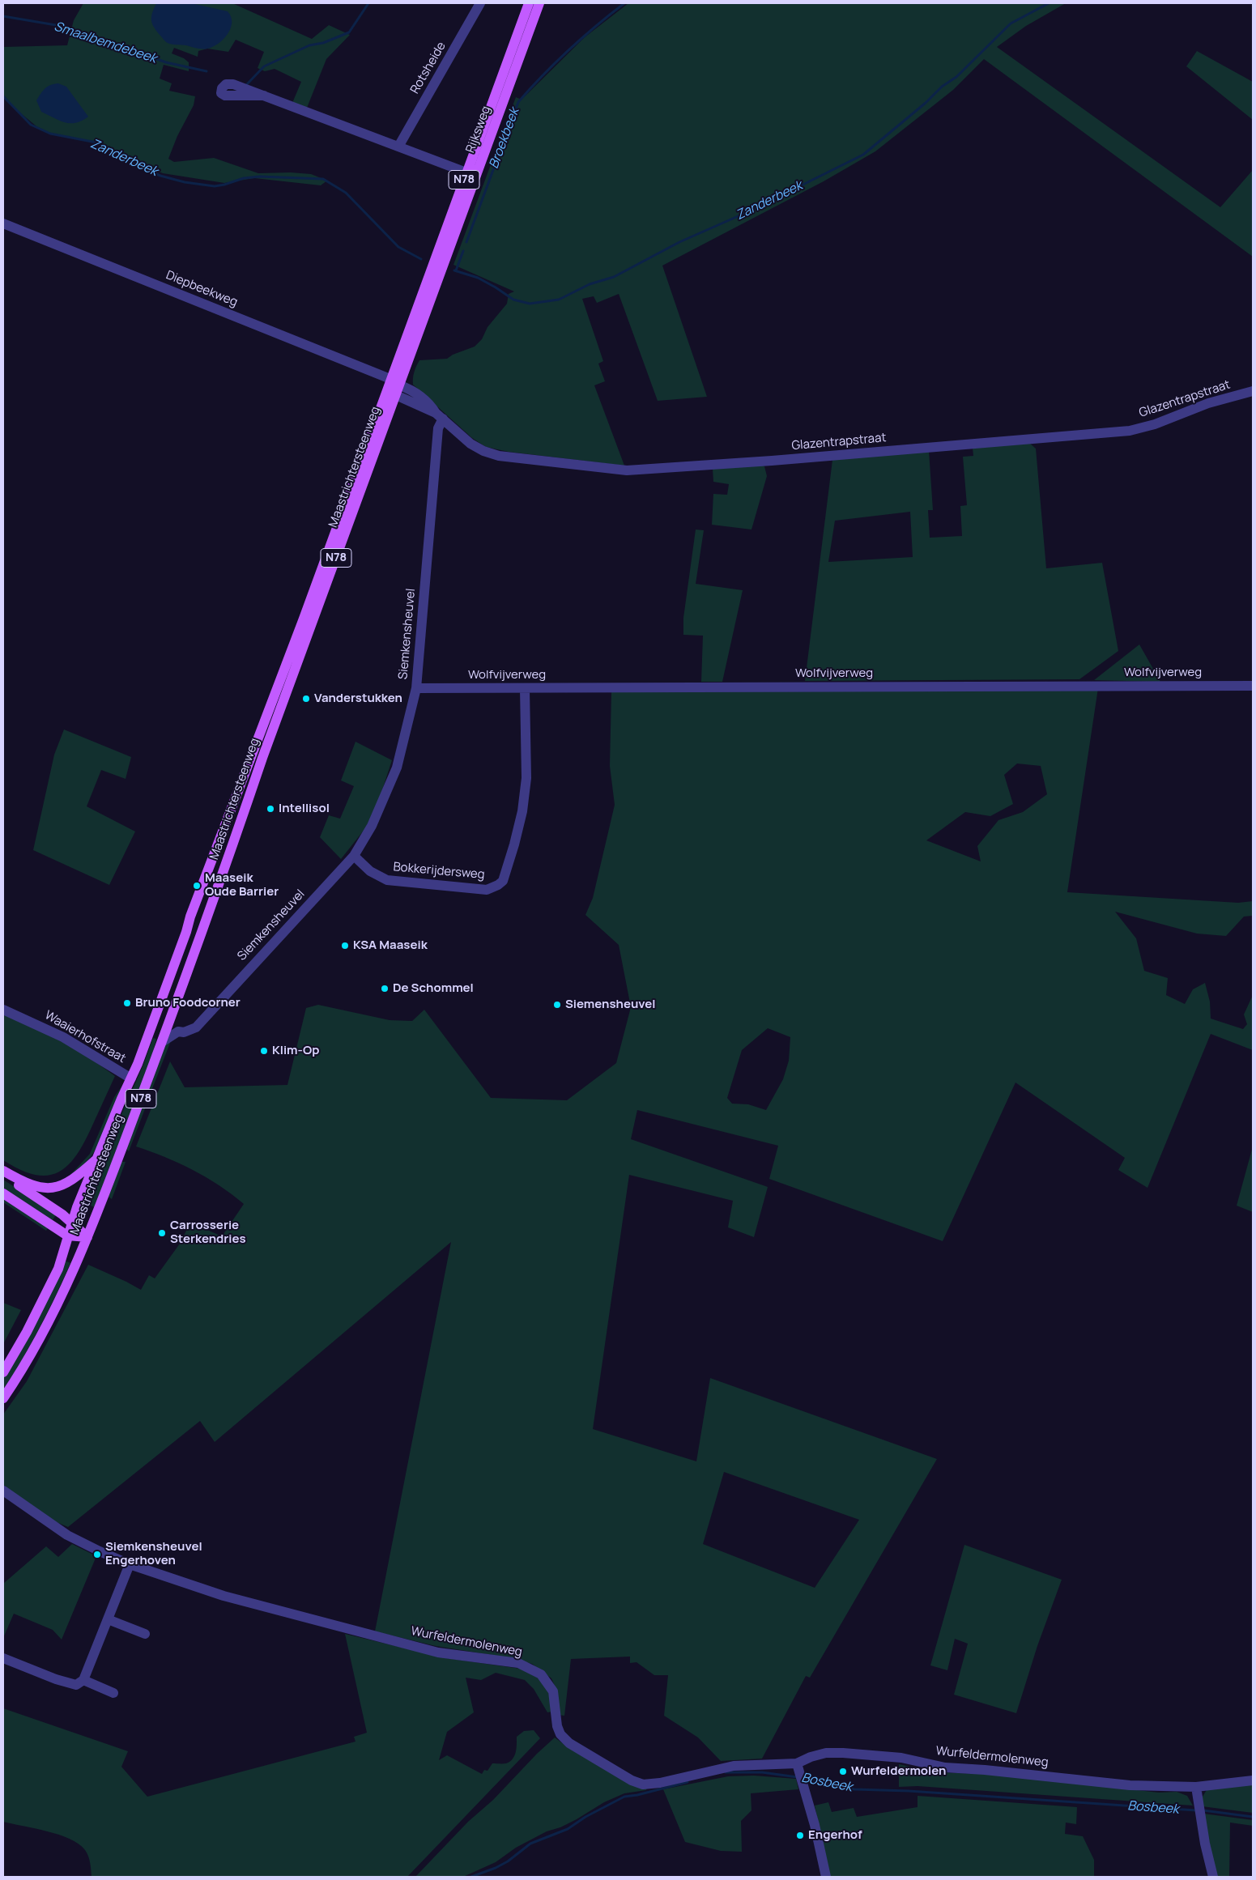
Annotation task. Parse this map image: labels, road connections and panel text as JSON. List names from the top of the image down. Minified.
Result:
{"streets":{"main road":["Rijksweg","N78","Maastrichtersteenweg"],"street":["Rotsheide","Diepbeekweg","Glazentrapstraat","Siemkensheuvel","Wolfvijverweg","Bokkerijdersweg","Waaierhofstraat","Wurfeldermolenweg"]},"crossings":[["Rijksweg","Maastrichtersteenweg"],["Diepbeekweg","Maastrichtersteenweg"],["Glazentrapstraat","Maastrichtersteenweg"],["Glazentrapstraat","Siemkensheuvel"],["Maastrichtersteenweg","Siemkensheuvel"],["Maastrichtersteenweg","Waaierhofstraat"],["Siemkensheuvel","Wolfvijverweg"],["Siemkensheuvel","Bokkerijdersweg"],["Wolfvijverweg","Bokkerijdersweg"]],"water":["Smaalbemdebeek","Broekbeek","Zanderbeek","Bosbeek"],"places":["Vanderstukken","Intellisol","Maaseik Oude Barrier","KSA Maaseik","De Schommel","Bruno Foodcorner","Siemensheuvel","Klim-Op","Carrosserie Sterkendries","Siemkensheuvel Engerhoven","Wurfeldermolen","Engerhof"]}
